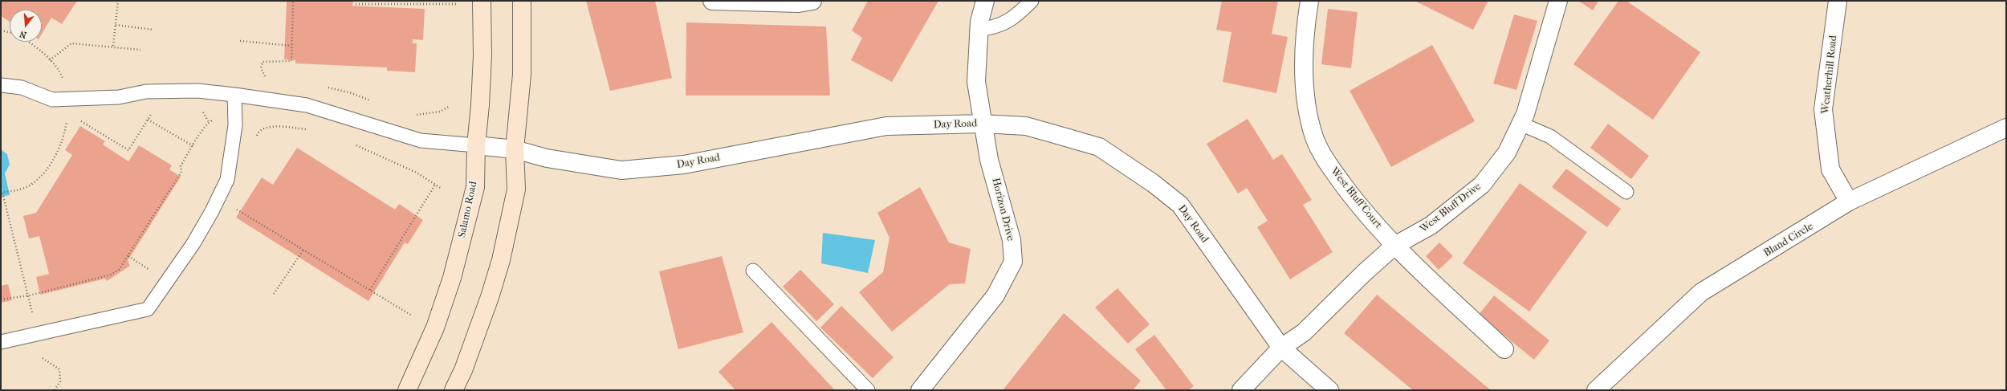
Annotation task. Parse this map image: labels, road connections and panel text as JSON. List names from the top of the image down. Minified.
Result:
{"streets":{"main road":["Salamo Road"],"street":["Weatherhill Road","Day Road","West Bluff Court","West Bluff Drive","Horizon Drive","Bland Circle"]},"crossings":[["Weatherhill Road","Bland Circle"],["Day Road","West Bluff Drive"],["Day Road","Salamo Road"],["Day Road","Horizon Drive"],["West Bluff Court","West Bluff Drive"]],"north":"bottom"}
